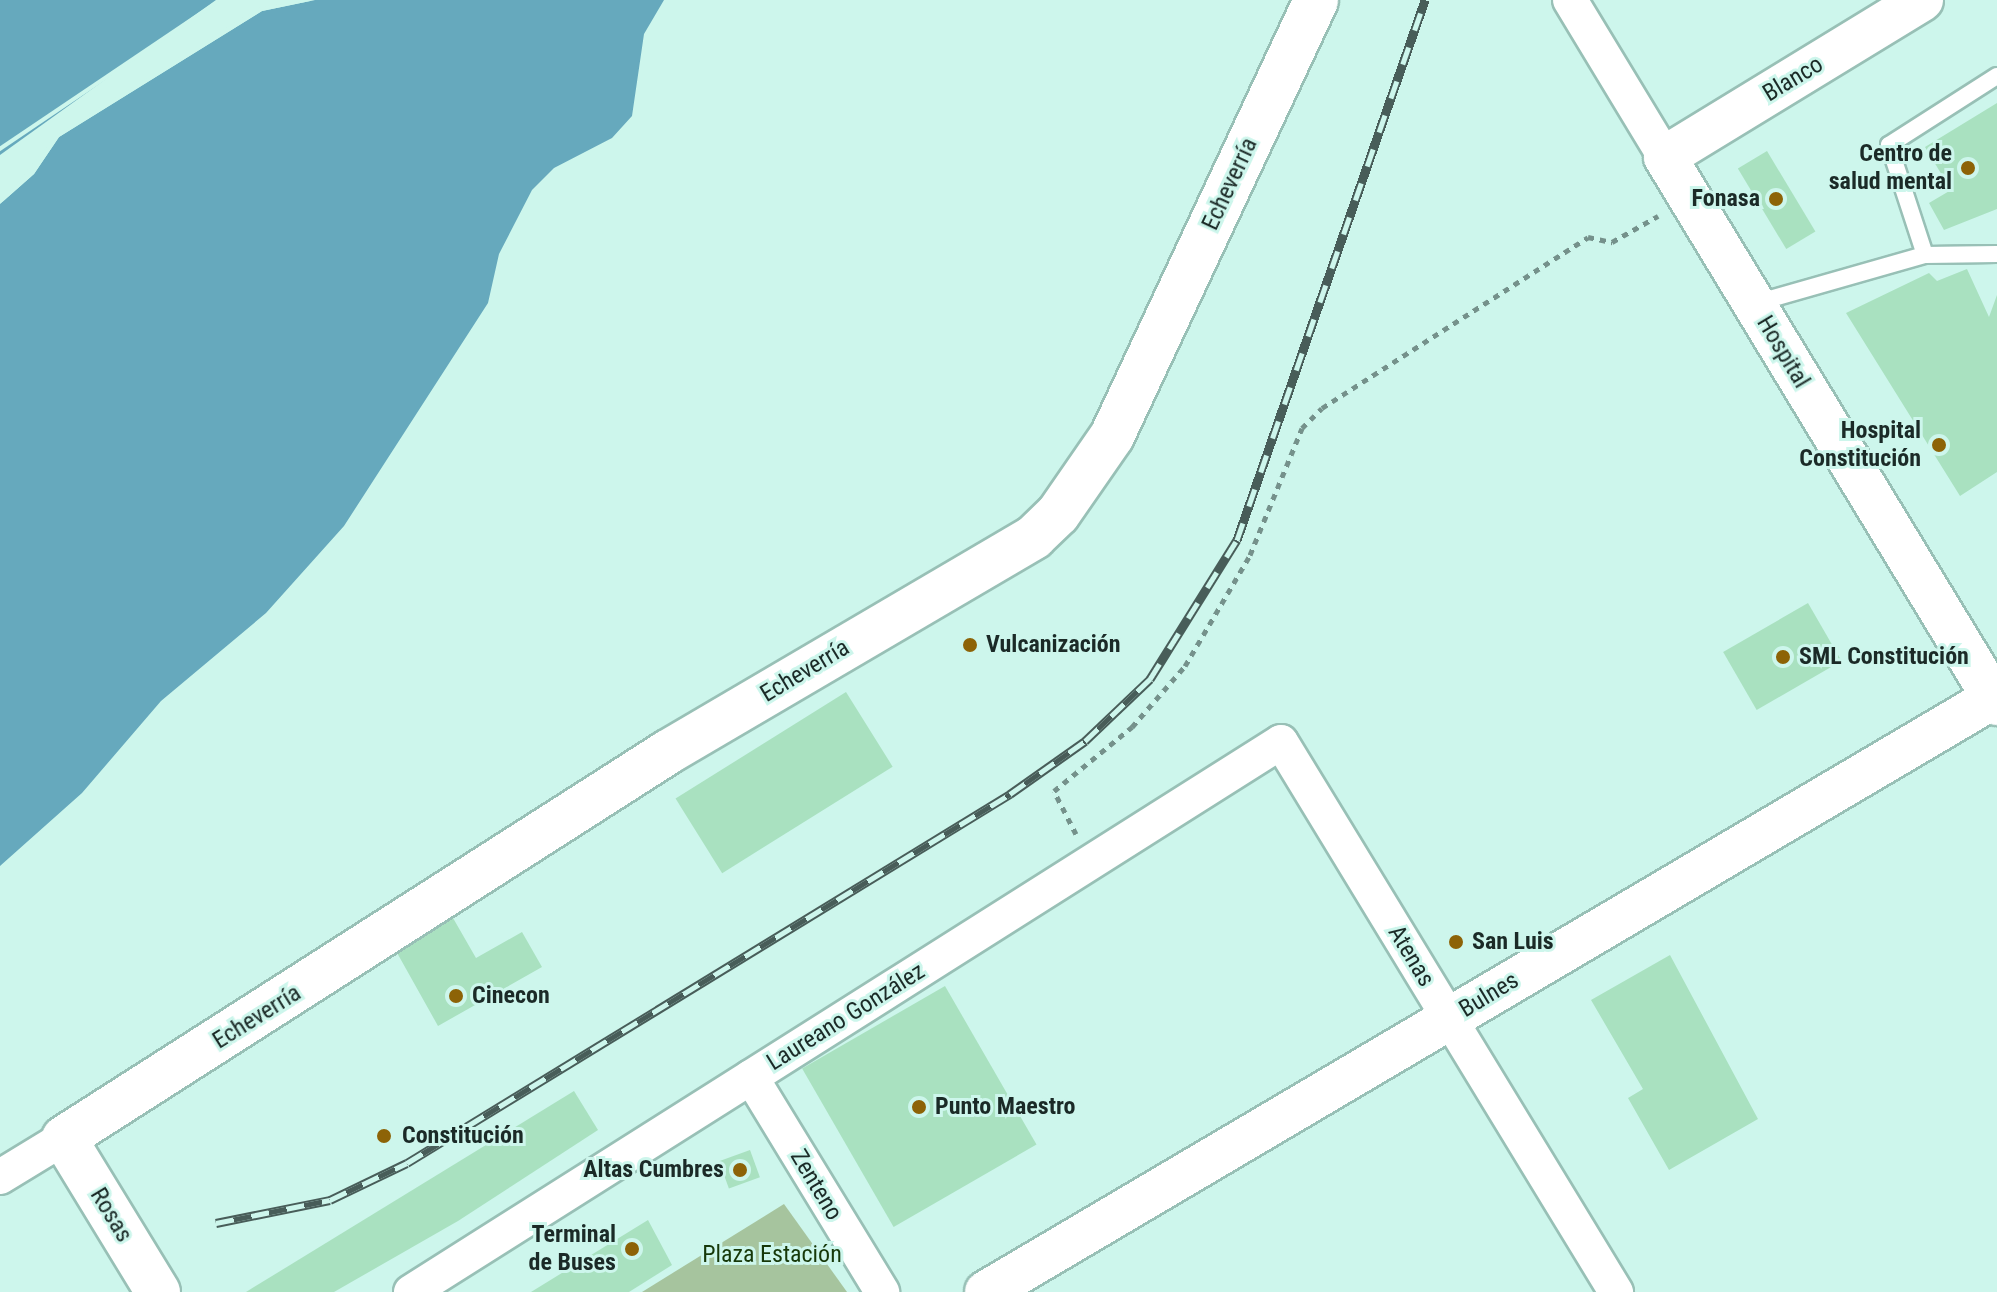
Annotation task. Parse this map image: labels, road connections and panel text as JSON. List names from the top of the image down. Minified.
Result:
{"streets":{"main road":["Echeverría","Rosas"],"street":["Blanco","Hospital","Atenas","Bulnes","Laureano González","Zenteno"]},"crossings":[["Blanco","Hospital"],["Echeverría","Rosas"],["Hospital","Bulnes"],["Atenas","Bulnes"],["Atenas","Laureano González"],["Laureano González","Zenteno"]],"parks":["Plaza Estación"],"places":["Centro de salud mental","Fonasa","Hospital Constitución","Vulcanización","SML Constitución","San Luis","Cinecon","Punto Maestro","Constitución","Altas Cumbres","Terminal de Buses"]}
